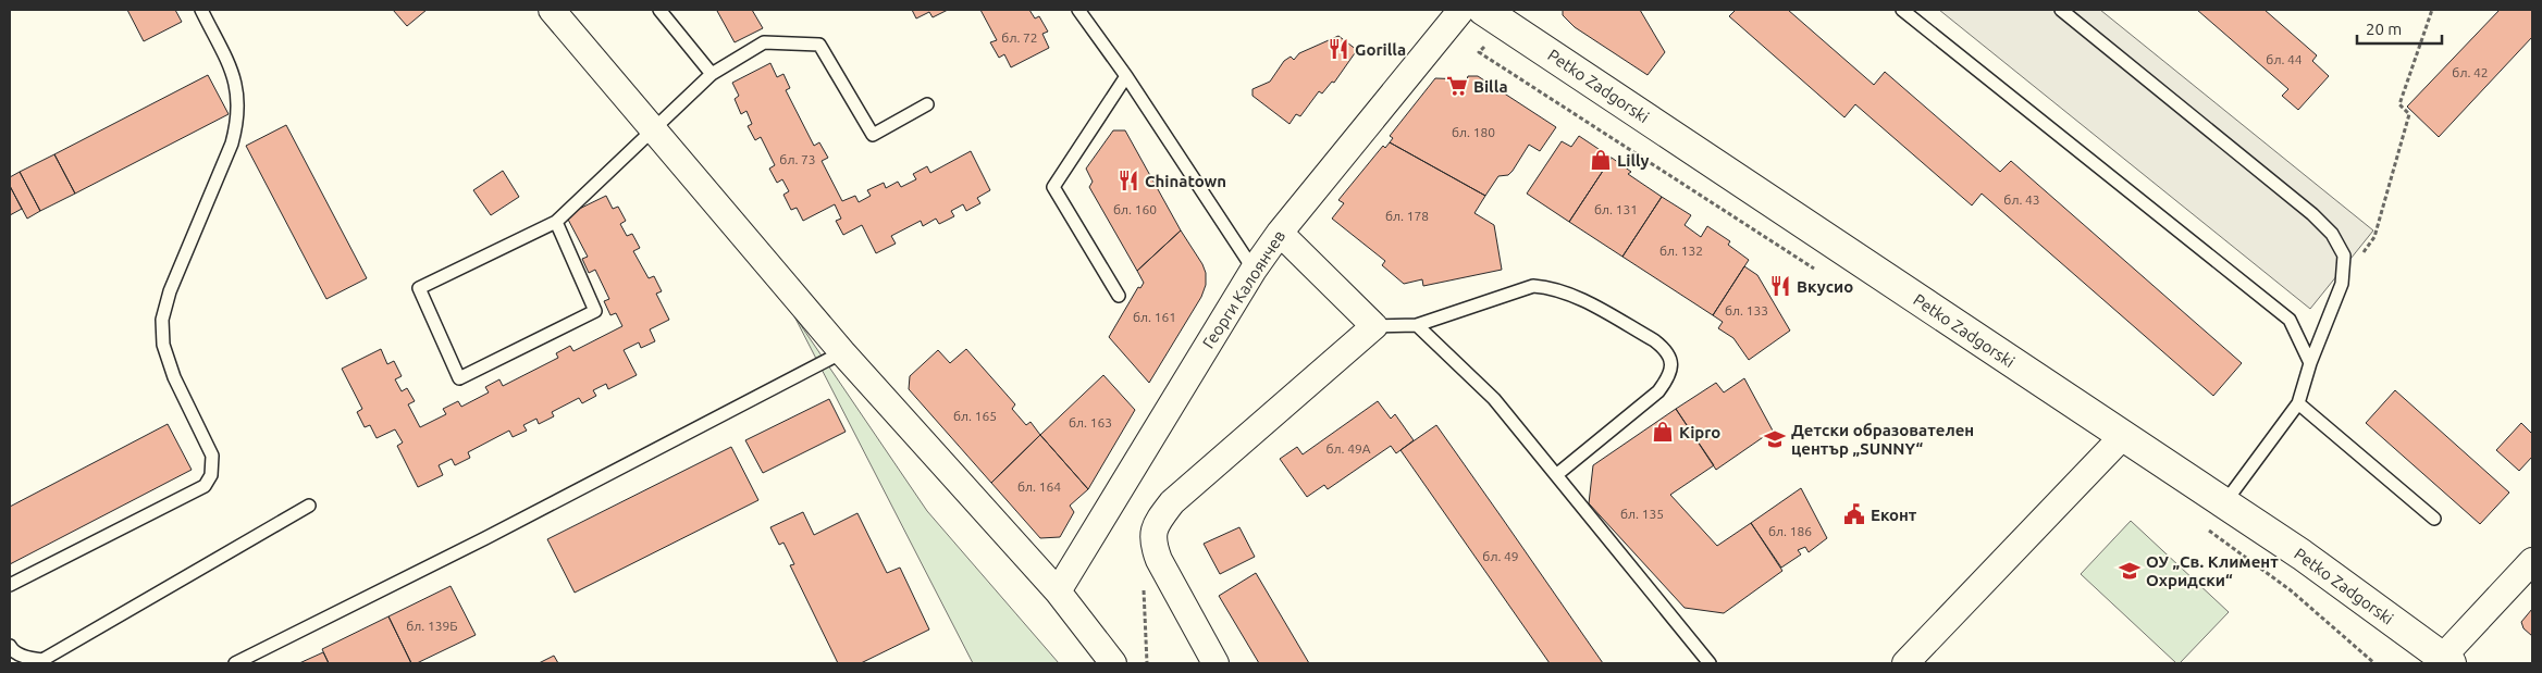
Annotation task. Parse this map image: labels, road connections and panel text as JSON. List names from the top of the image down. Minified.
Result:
{"streets":{"street":["Petko Zadgorski","Георги Калоянчев"]},"places":{"restaurant":["Gorilla","Chinatown","Вкусио"],"supermarket":["Billa"],"shop":["Lilly","Kipro"],"school or university":["Детски образователен център „SUNNY“","ОУ „Св. Климент Охридски“"],"public building":["Еконт"]},"house_numbers":["бл. 72","бл. 44","бл. 42","бл. 180","бл. 73","бл. 43","бл. 160","бл. 131","бл. 178","бл. 132","бл. 133","бл. 161","бл. 165","бл. 163","бл. 49А","бл. 164","бл. 135","бл. 186","бл. 49","бл. 139Б"],"scale_bar":"20 m"}
